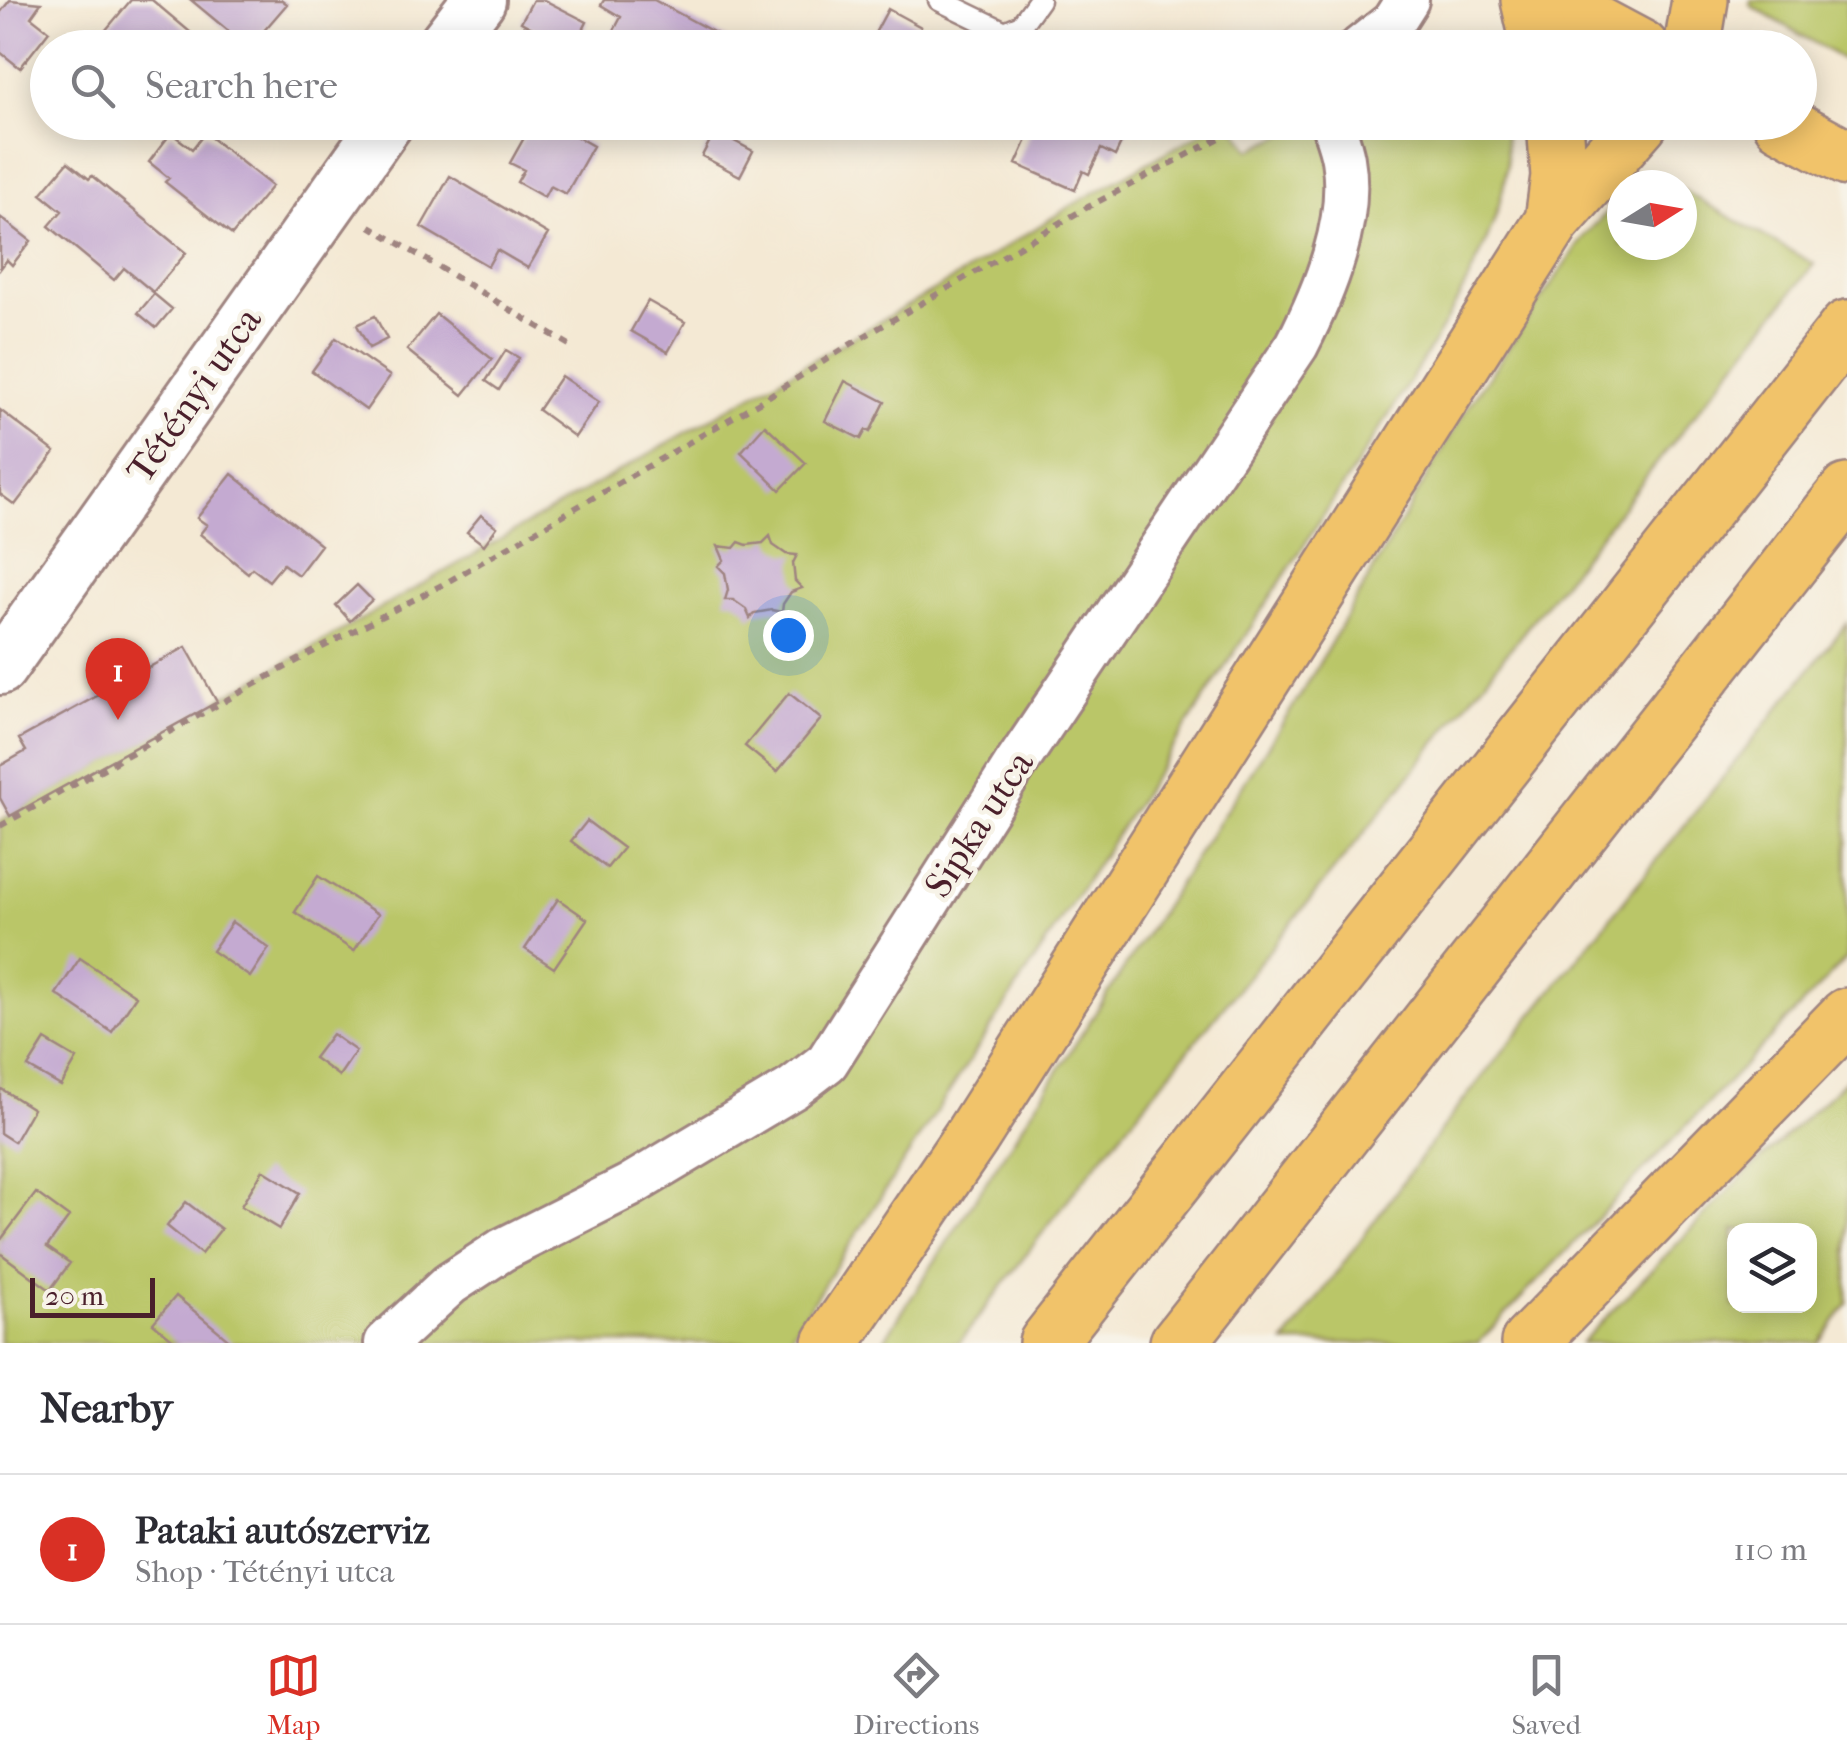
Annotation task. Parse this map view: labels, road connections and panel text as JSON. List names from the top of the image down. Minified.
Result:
{"streets":{"street":["Tétényi utca","Sipka utca"]},"scale_bar":"20 m","north":"right","page":{"search":"Search here","pins":"1","scale":"20 m","heading":"Nearby","list":[{"mark":"1","name":"Pataki autószerviz","note":"Shop · Tétényi utca","value":"110 m"}],"nav":["Map","Directions","Saved"]}}
